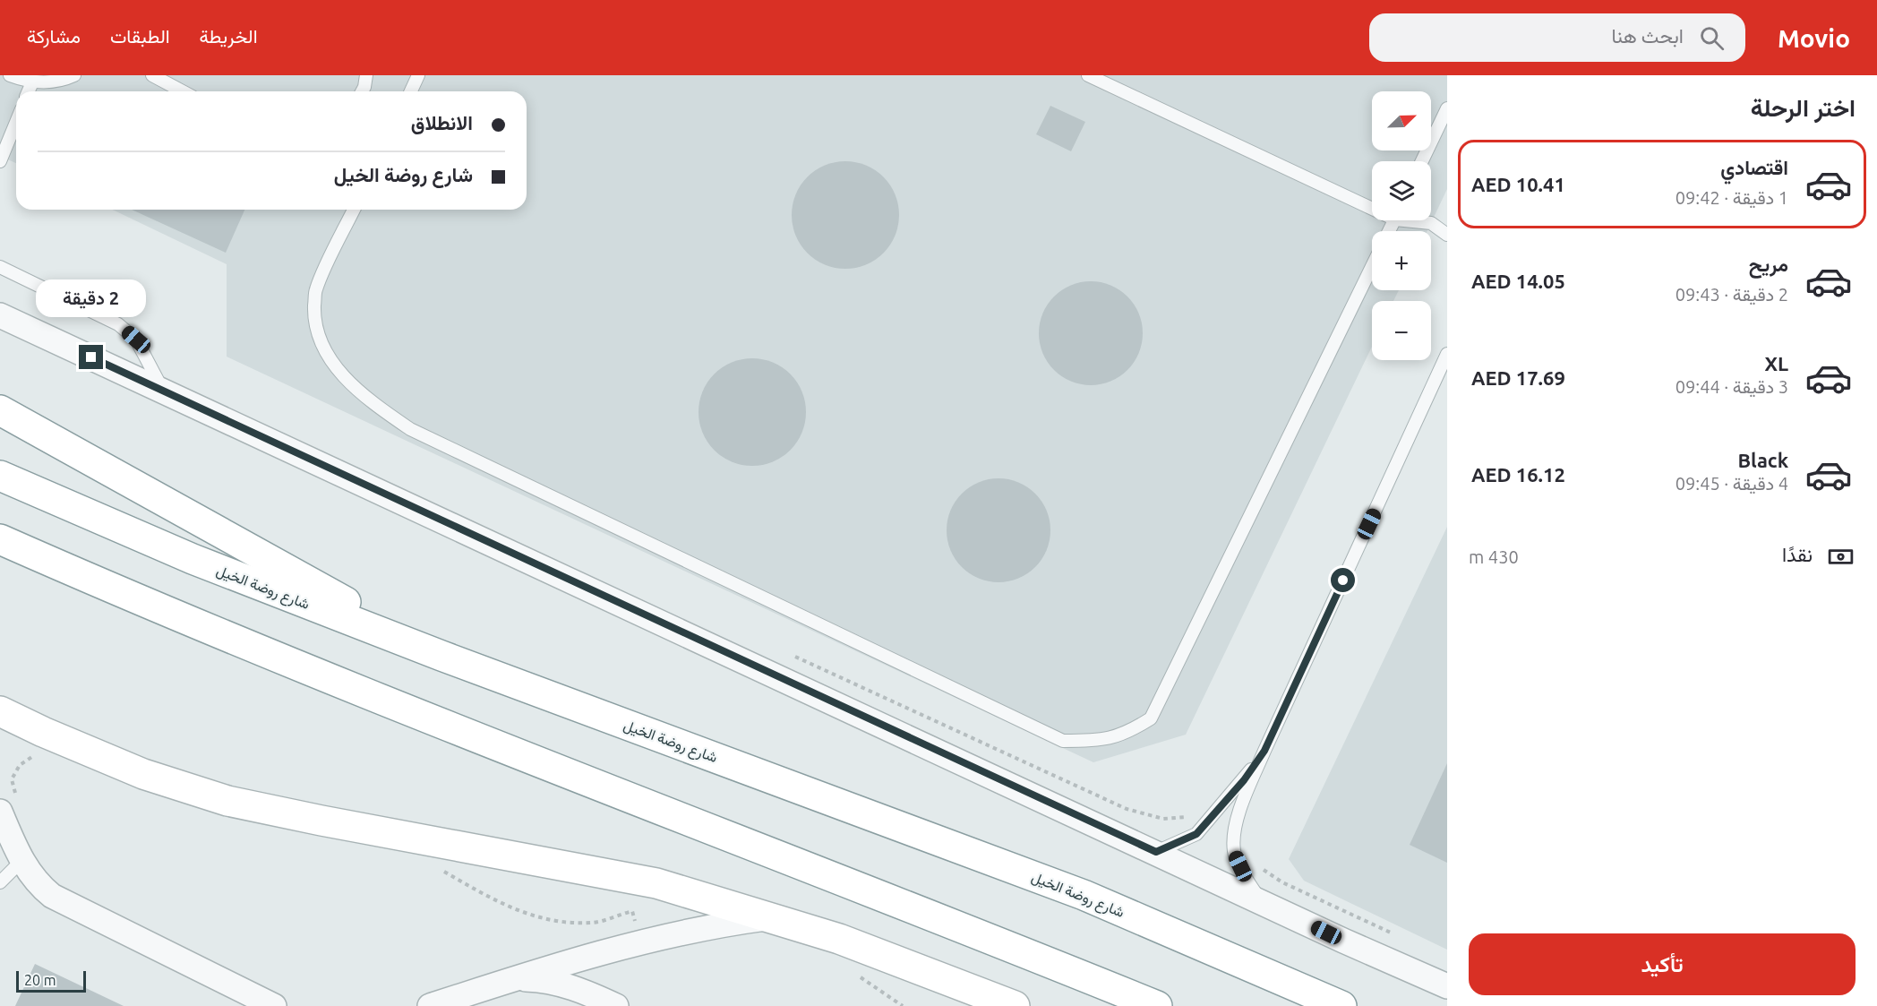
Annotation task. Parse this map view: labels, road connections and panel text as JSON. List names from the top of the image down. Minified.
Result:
{"streets":{"main road":["شارع روضة الخيل"]},"scale_bar":"20 m","north":"top right","page":{"header":"Movio","search":"ابحث هنا","nav":["الخريطة","الطبقات","مشاركة"],"heading":"اختر الرحلة","map_buttons":["+","−"],"banner":["الانطلاق","شارع روضة الخيل"],"list":[{"name":"اقتصادي","note":"1 دقيقة · 09:42","value":"AED 10.41"},{"name":"مريح","note":"2 دقيقة · 09:43","value":"AED 14.05"},{"name":"XL","note":"3 دقيقة · 09:44","value":"AED 17.69"},{"name":"Black","note":"4 دقيقة · 09:45","value":"AED 16.12"}],"bubble":"2 دقيقة","pay":["نقدًا","430 m"],"buttons":"تأكيد","scale":"20 m"}}
